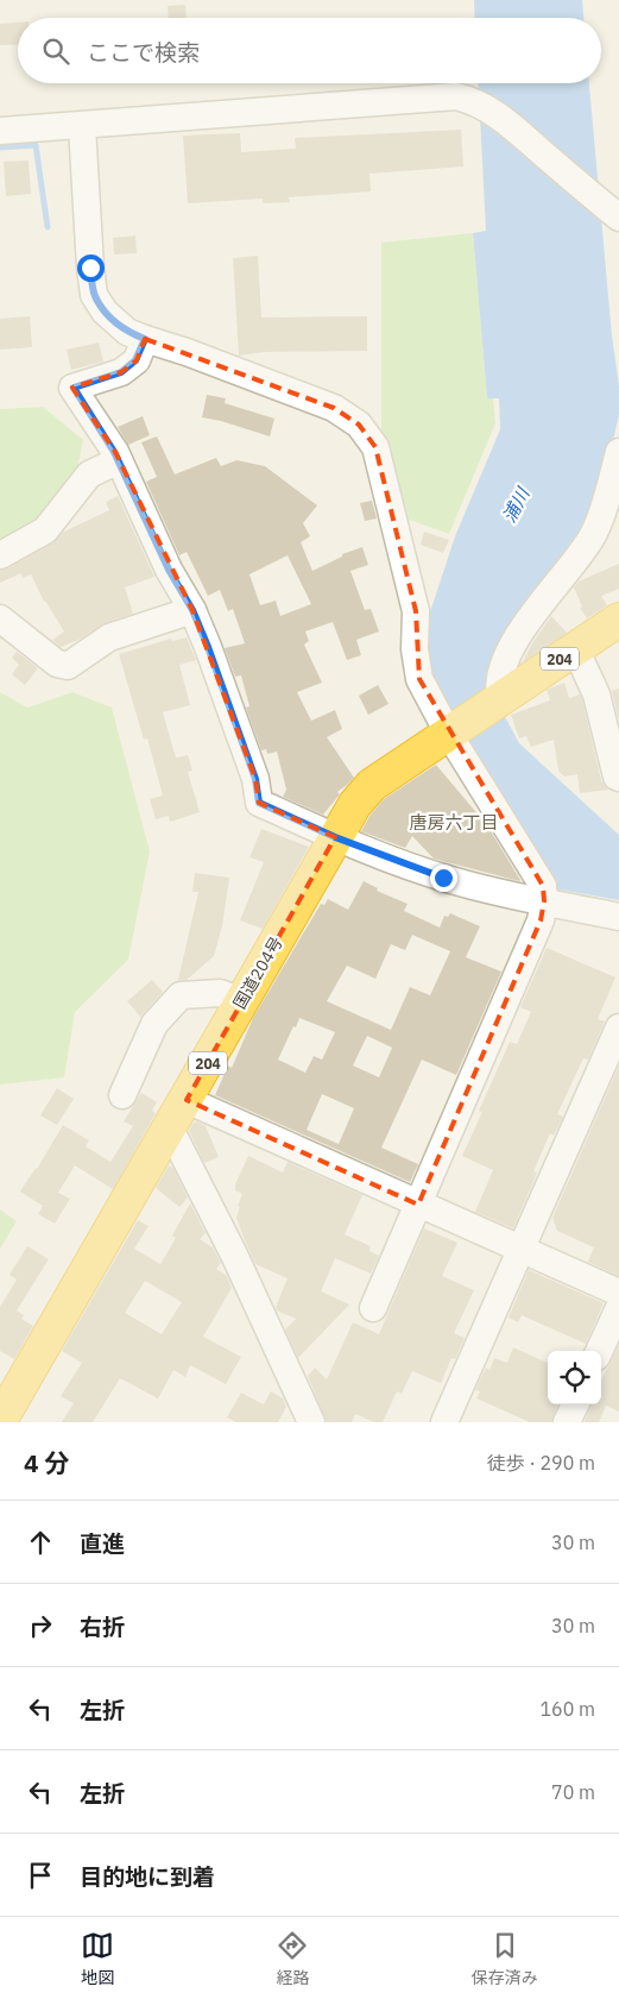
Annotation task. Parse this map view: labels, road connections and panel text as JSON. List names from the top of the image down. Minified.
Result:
{"streets":{"highway":["204","国道204号"]},"districts":["唐房六丁目"],"water":["浦川"],"page":{"search":"ここで検索","heading":["4 分","徒歩 · 290 m"],"list":[["直進","30 m"],["右折","30 m"],["左折","160 m"],["左折","70 m"],"目的地に到着"],"nav":["地図","経路","保存済み"]}}
